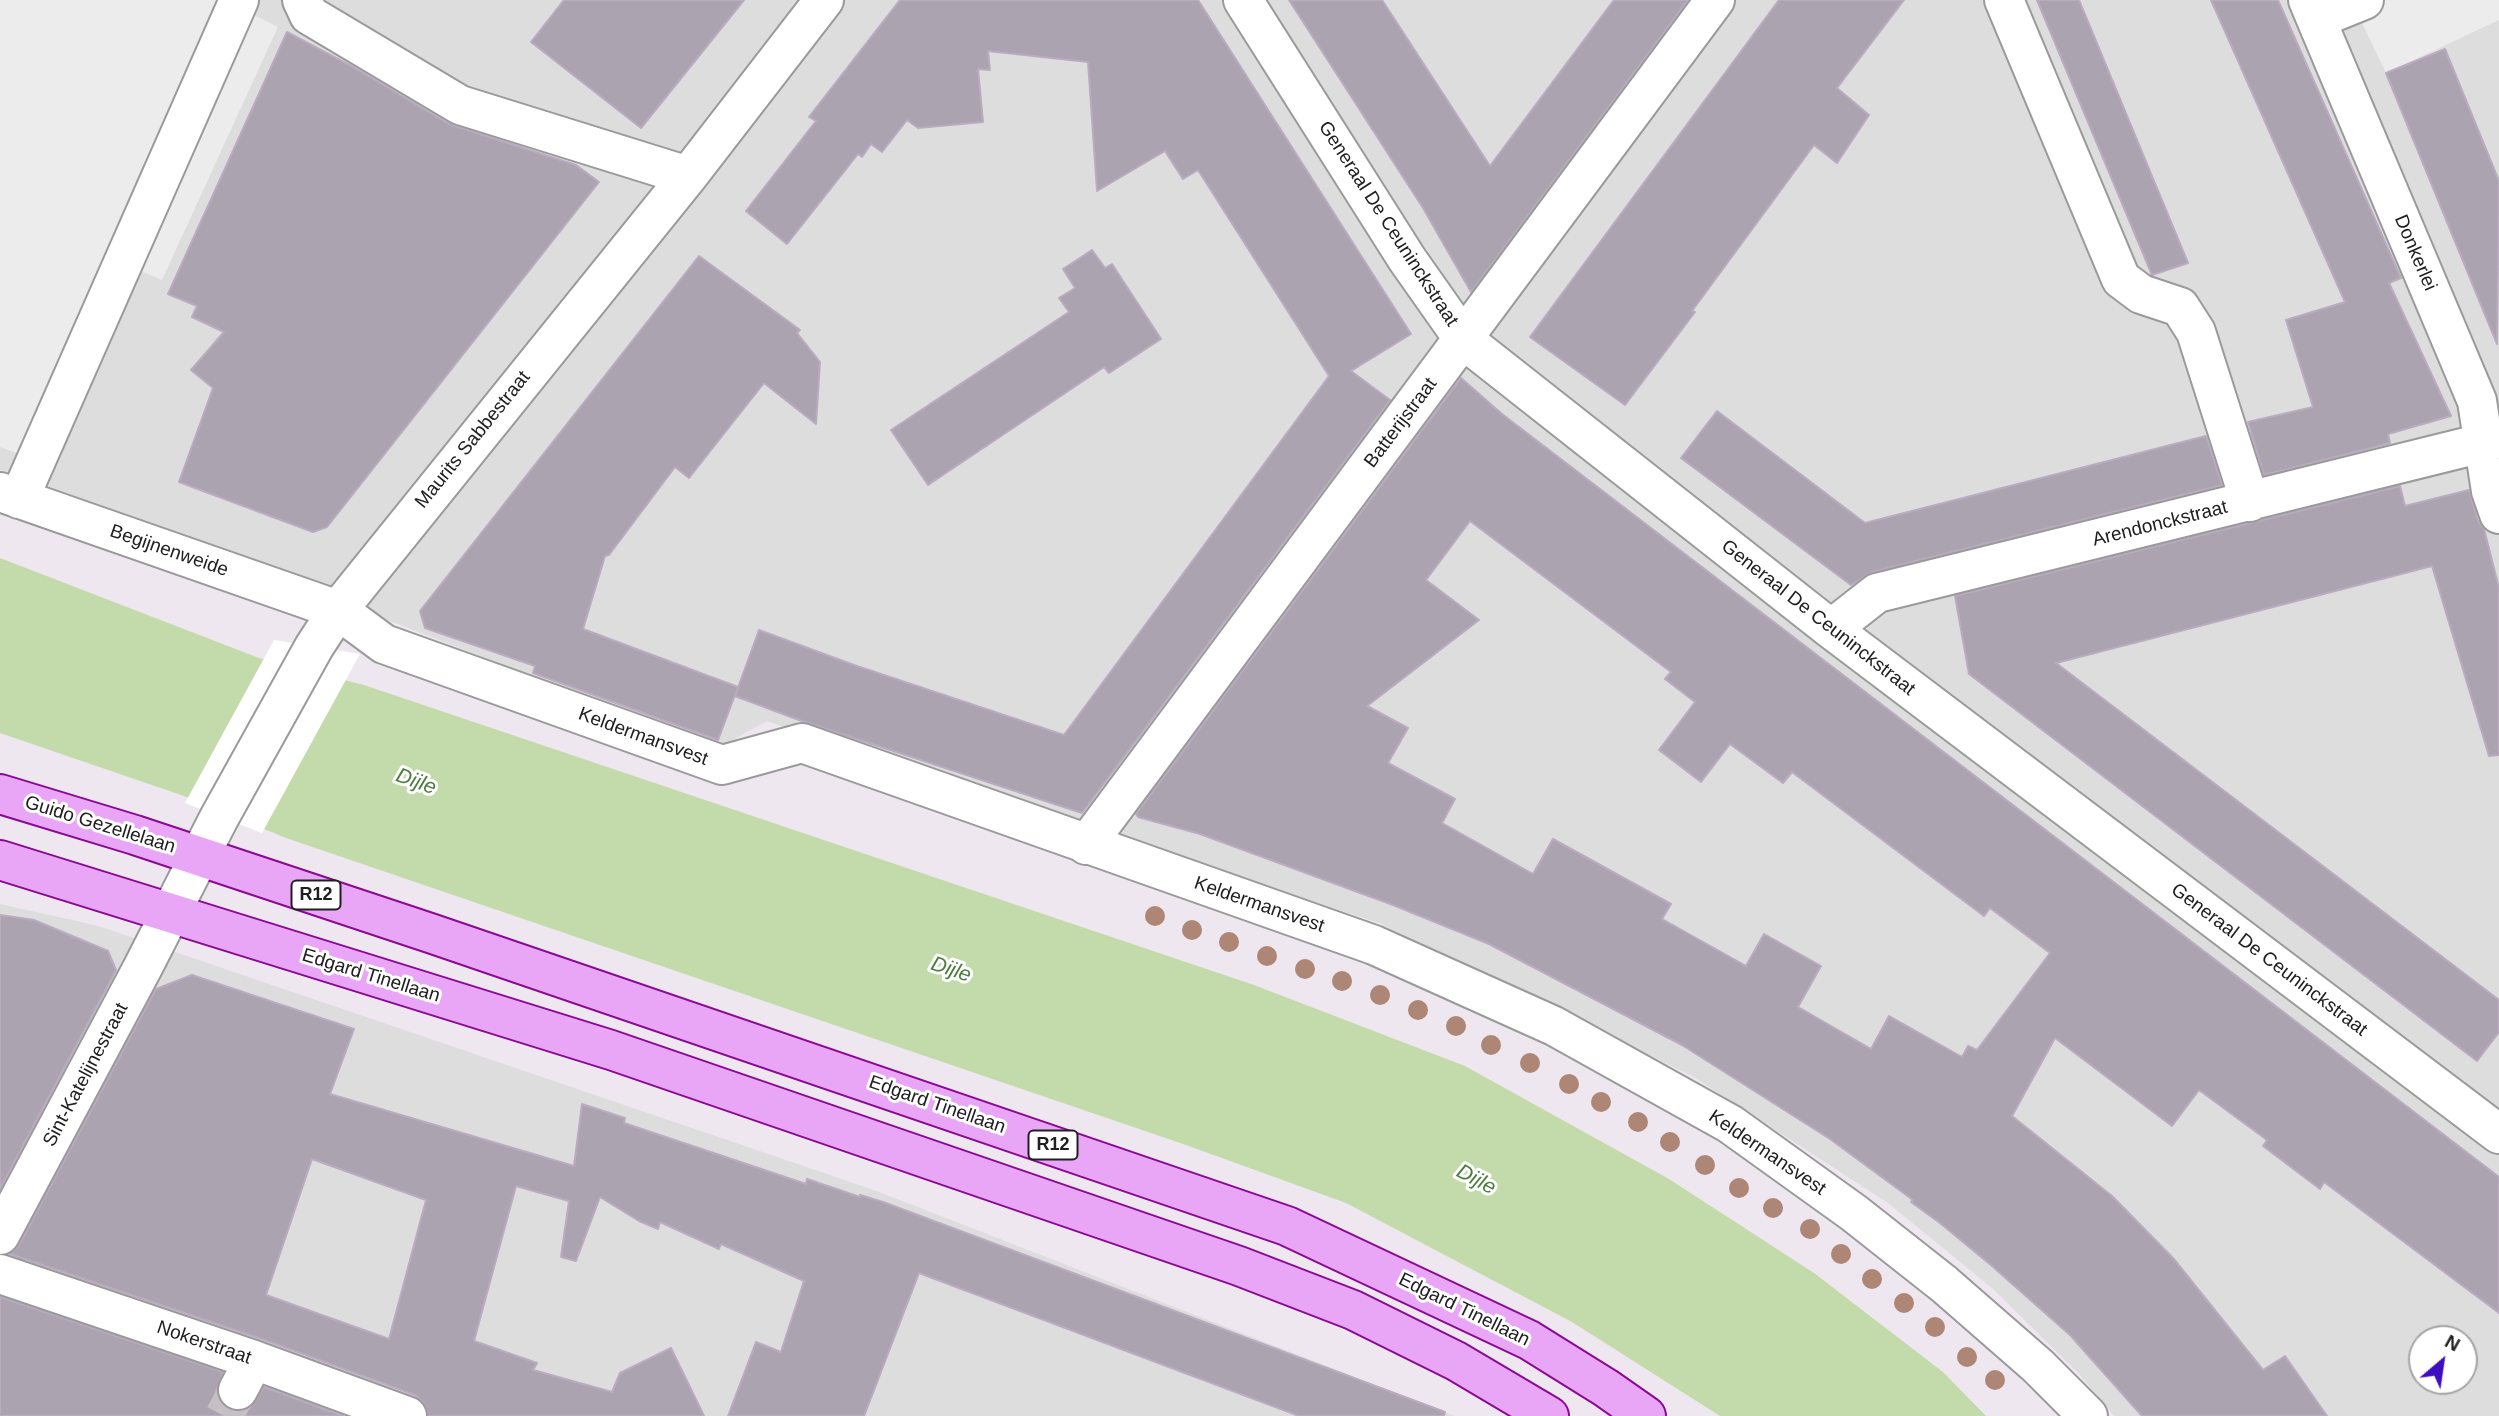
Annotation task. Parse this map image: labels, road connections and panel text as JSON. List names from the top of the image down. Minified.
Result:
{"streets":{"main road":["Guido Gezellelaan","R12","Edgard Tinellaan"],"street":["Generaal De Ceuninckstraat","Donkerlei","Batterijstraat","Maurits Sabbestraat","Arendonckstraat","Begijnenweide","Keldermansvest","Sint-Katelijnestraat","Nokerstraat"]},"crossings":[["Generaal De Ceuninckstraat","Batterijstraat"],["Generaal De Ceuninckstraat","Arendonckstraat"],["Donkerlei","Arendonckstraat"],["Batterijstraat","Keldermansvest"],["Maurits Sabbestraat","Begijnenweide"],["Maurits Sabbestraat","Keldermansvest"],["Maurits Sabbestraat","Guido Gezellelaan"],["Maurits Sabbestraat","Edgard Tinellaan"],["Maurits Sabbestraat","Sint-Katelijnestraat"],["Begijnenweide","Keldermansvest"],["Guido Gezellelaan","Edgard Tinellaan"],["Edgard Tinellaan","Sint-Katelijnestraat"]],"water":["Dijle"],"north":"top right"}
